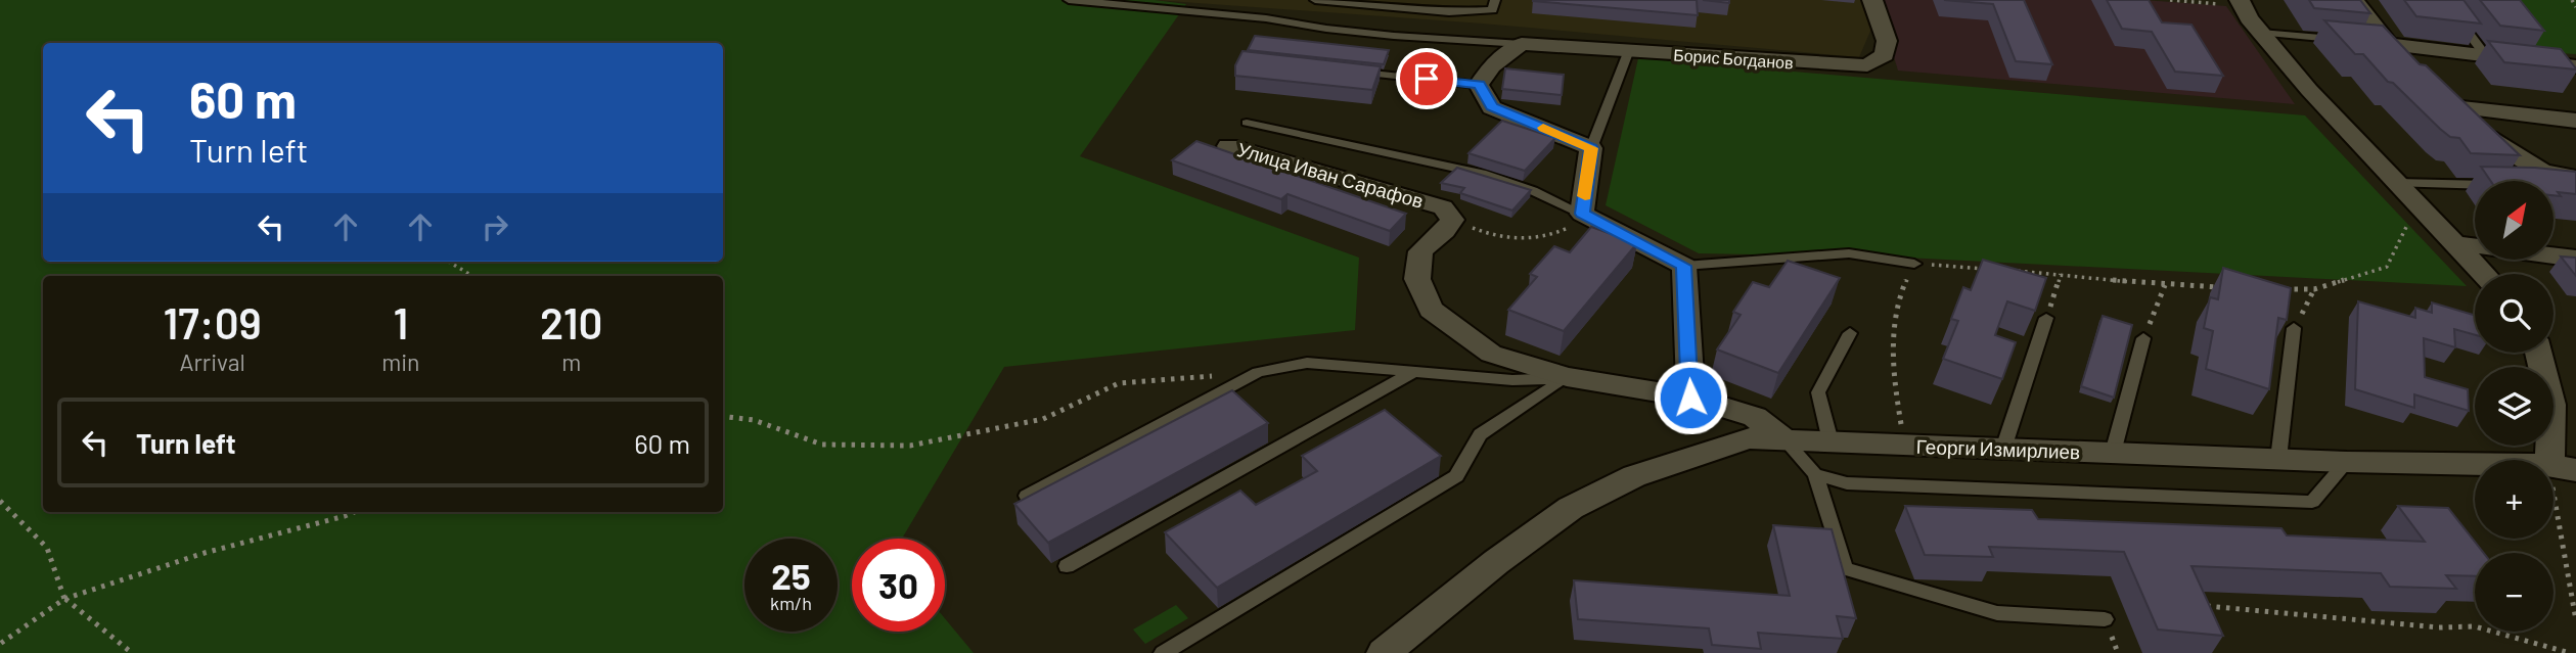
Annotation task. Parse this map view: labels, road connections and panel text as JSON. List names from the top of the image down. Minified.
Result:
{"streets":{"street":["Борис Богданов","Улица Иван Сарафов","Георги Измирлиев"]},"north":"top right","page":{"turn":["60 m","Turn left"],"map_buttons":["+","−"],"eta":["17:09","Arrival","1","min","210","m"],"list":[{"name":"Turn left","value":"60 m"}],"speed":"25 km/h","limit":"30"}}
